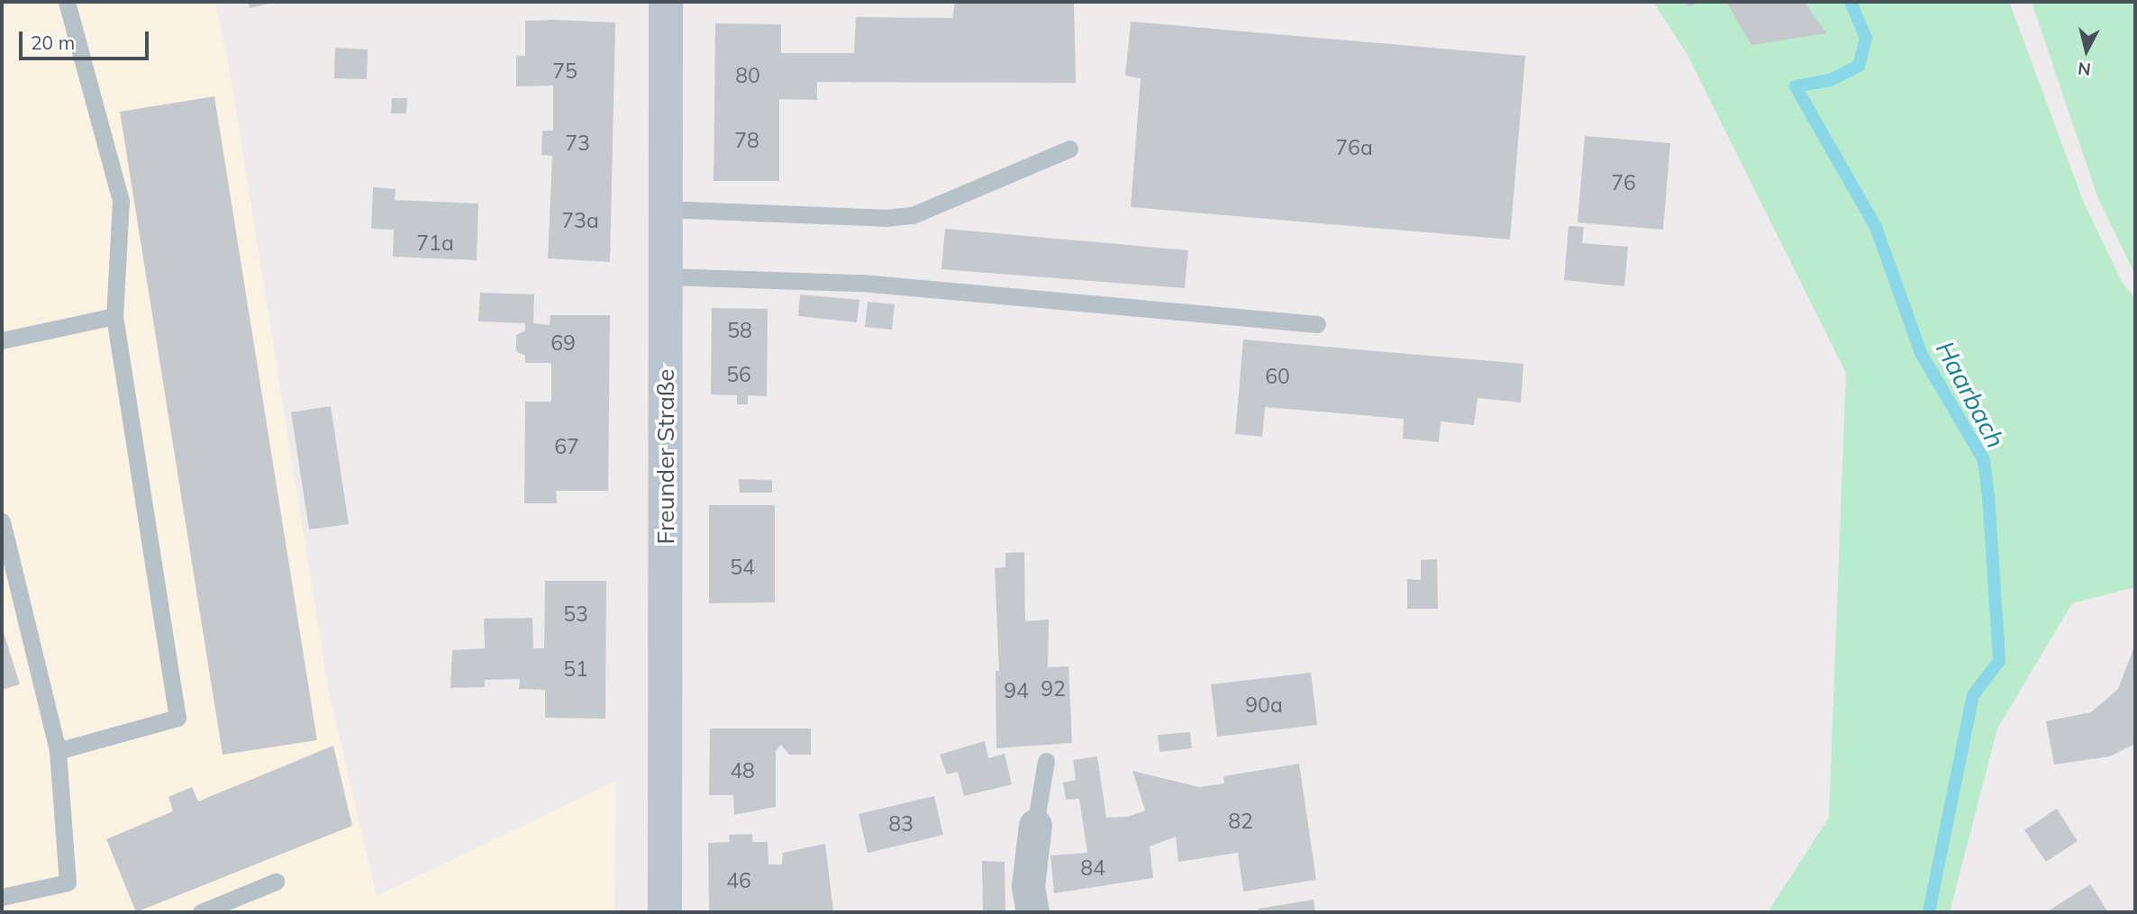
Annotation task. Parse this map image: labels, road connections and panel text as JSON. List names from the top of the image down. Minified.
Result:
{"streets":{"main road":["Freunder Straße"]},"water":["Haarbach"],"house_numbers":["75","80","78","73","76a","76","73a","71a","58","69","56","60","67","54","53","51","92","94","90a","48","82","83","84","46"],"scale_bar":"20 m","north":"bottom"}
